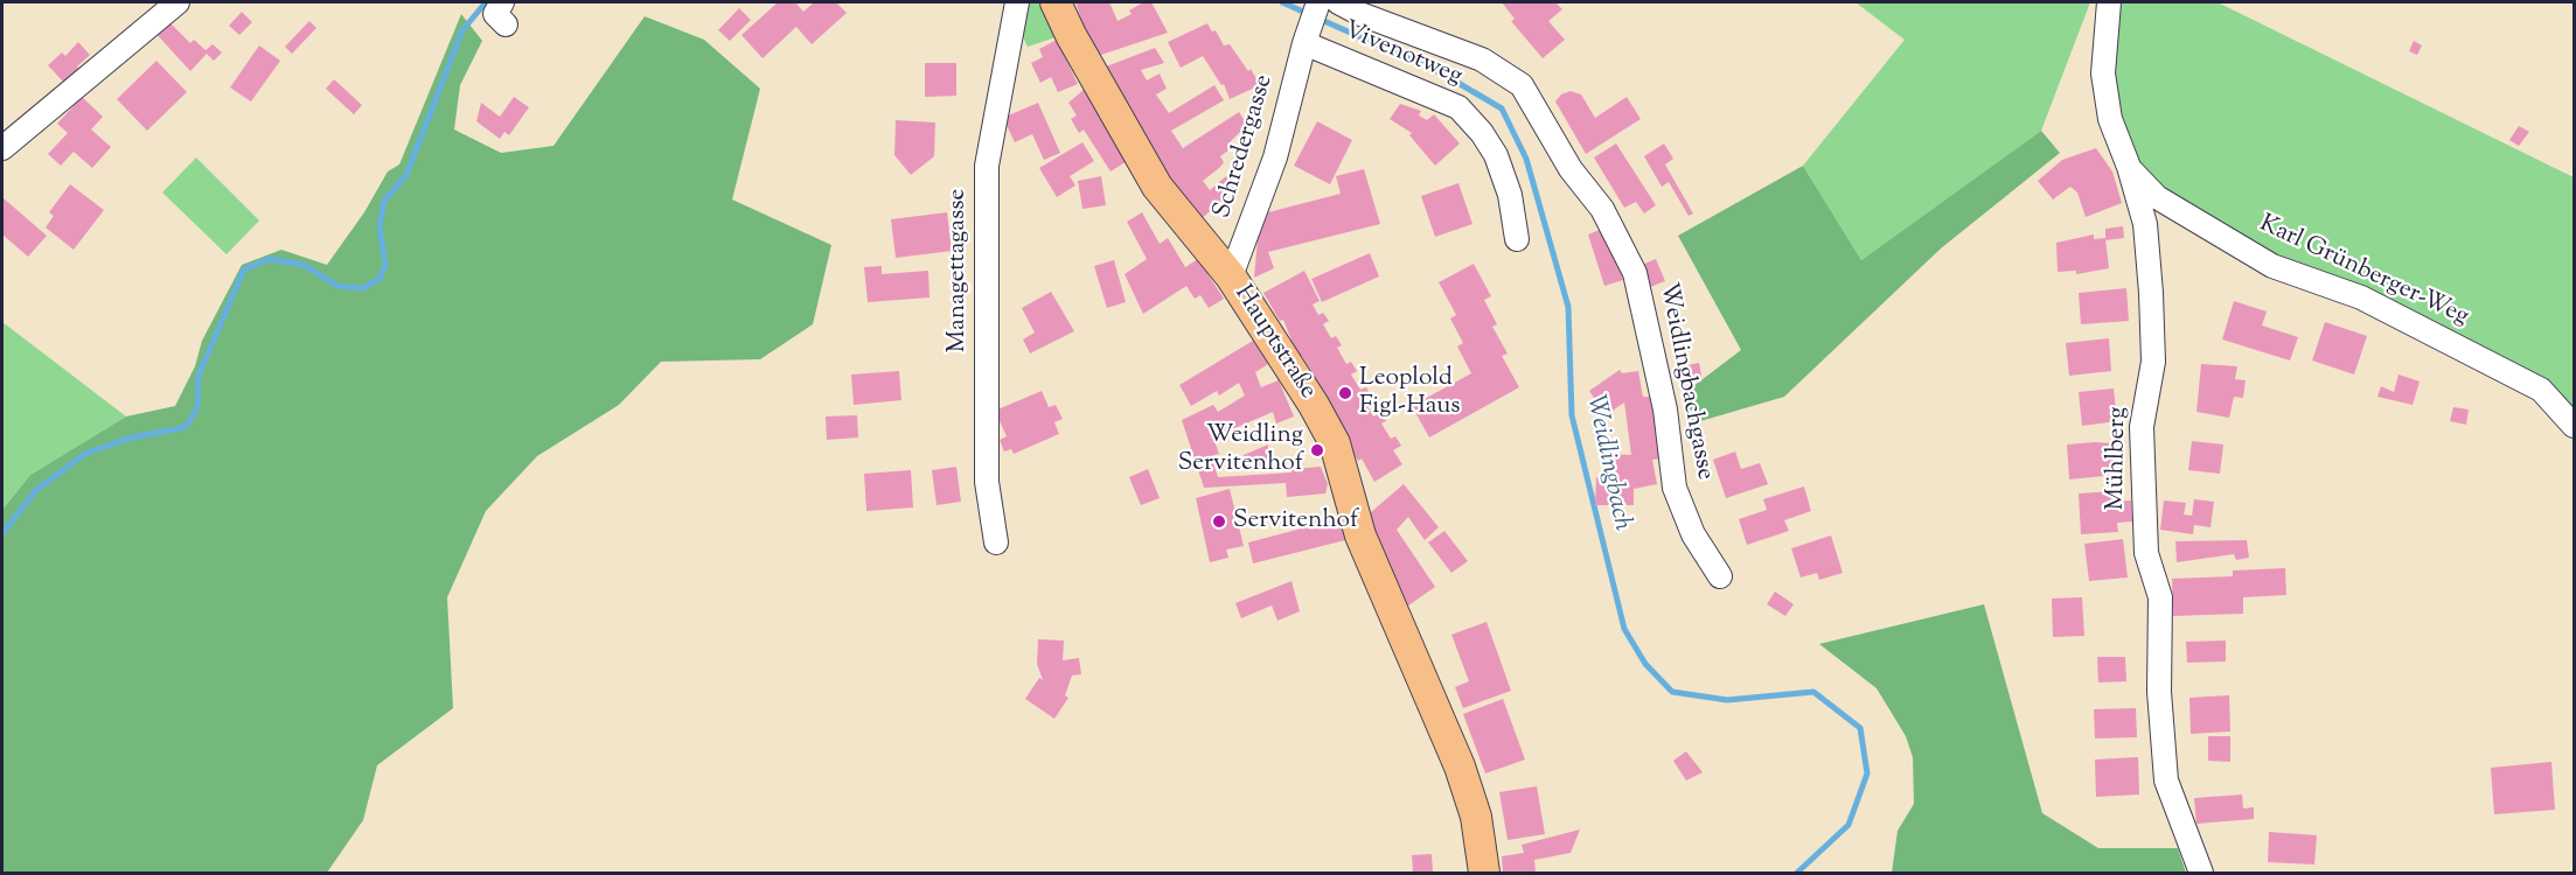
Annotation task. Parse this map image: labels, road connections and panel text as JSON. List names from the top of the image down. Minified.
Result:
{"streets":{"main road":["Hauptstraße"],"street":["Vivenotweg","Schredergasse","Managettagasse","Karl Grünberger-Weg","Weidlingbachgasse","Mühlberg"]},"crossings":[["Vivenotweg","Schredergasse"],["Schredergasse","Hauptstraße"],["Schredergasse","Weidlingbachgasse"],["Karl Grünberger-Weg","Mühlberg"]],"water":["Weidlingbach"],"places":["Leoplold Figl-Haus","Weidling Servitenhof","Servitenhof"]}
